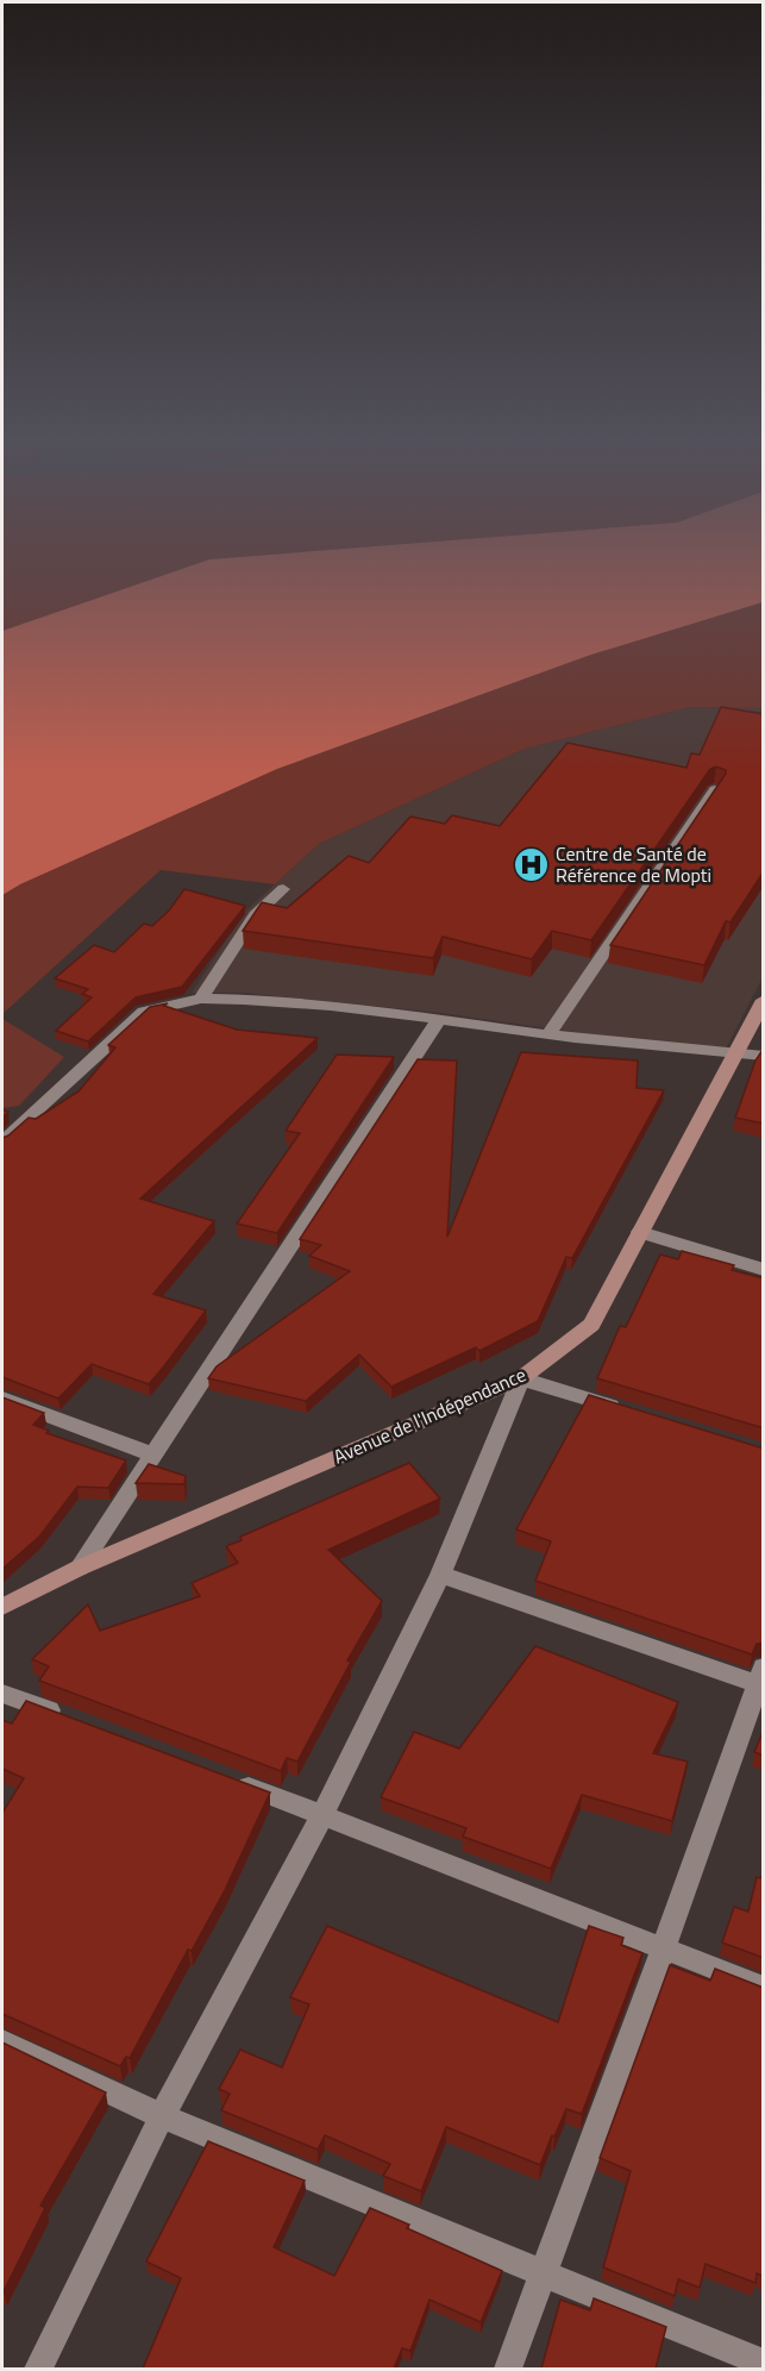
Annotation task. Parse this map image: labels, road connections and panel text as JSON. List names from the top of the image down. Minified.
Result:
{"streets":{"main road":["Avenue de l'Indépendance"]},"places":{"hospital":["Centre de Santé de Référence de Mopti"]}}
